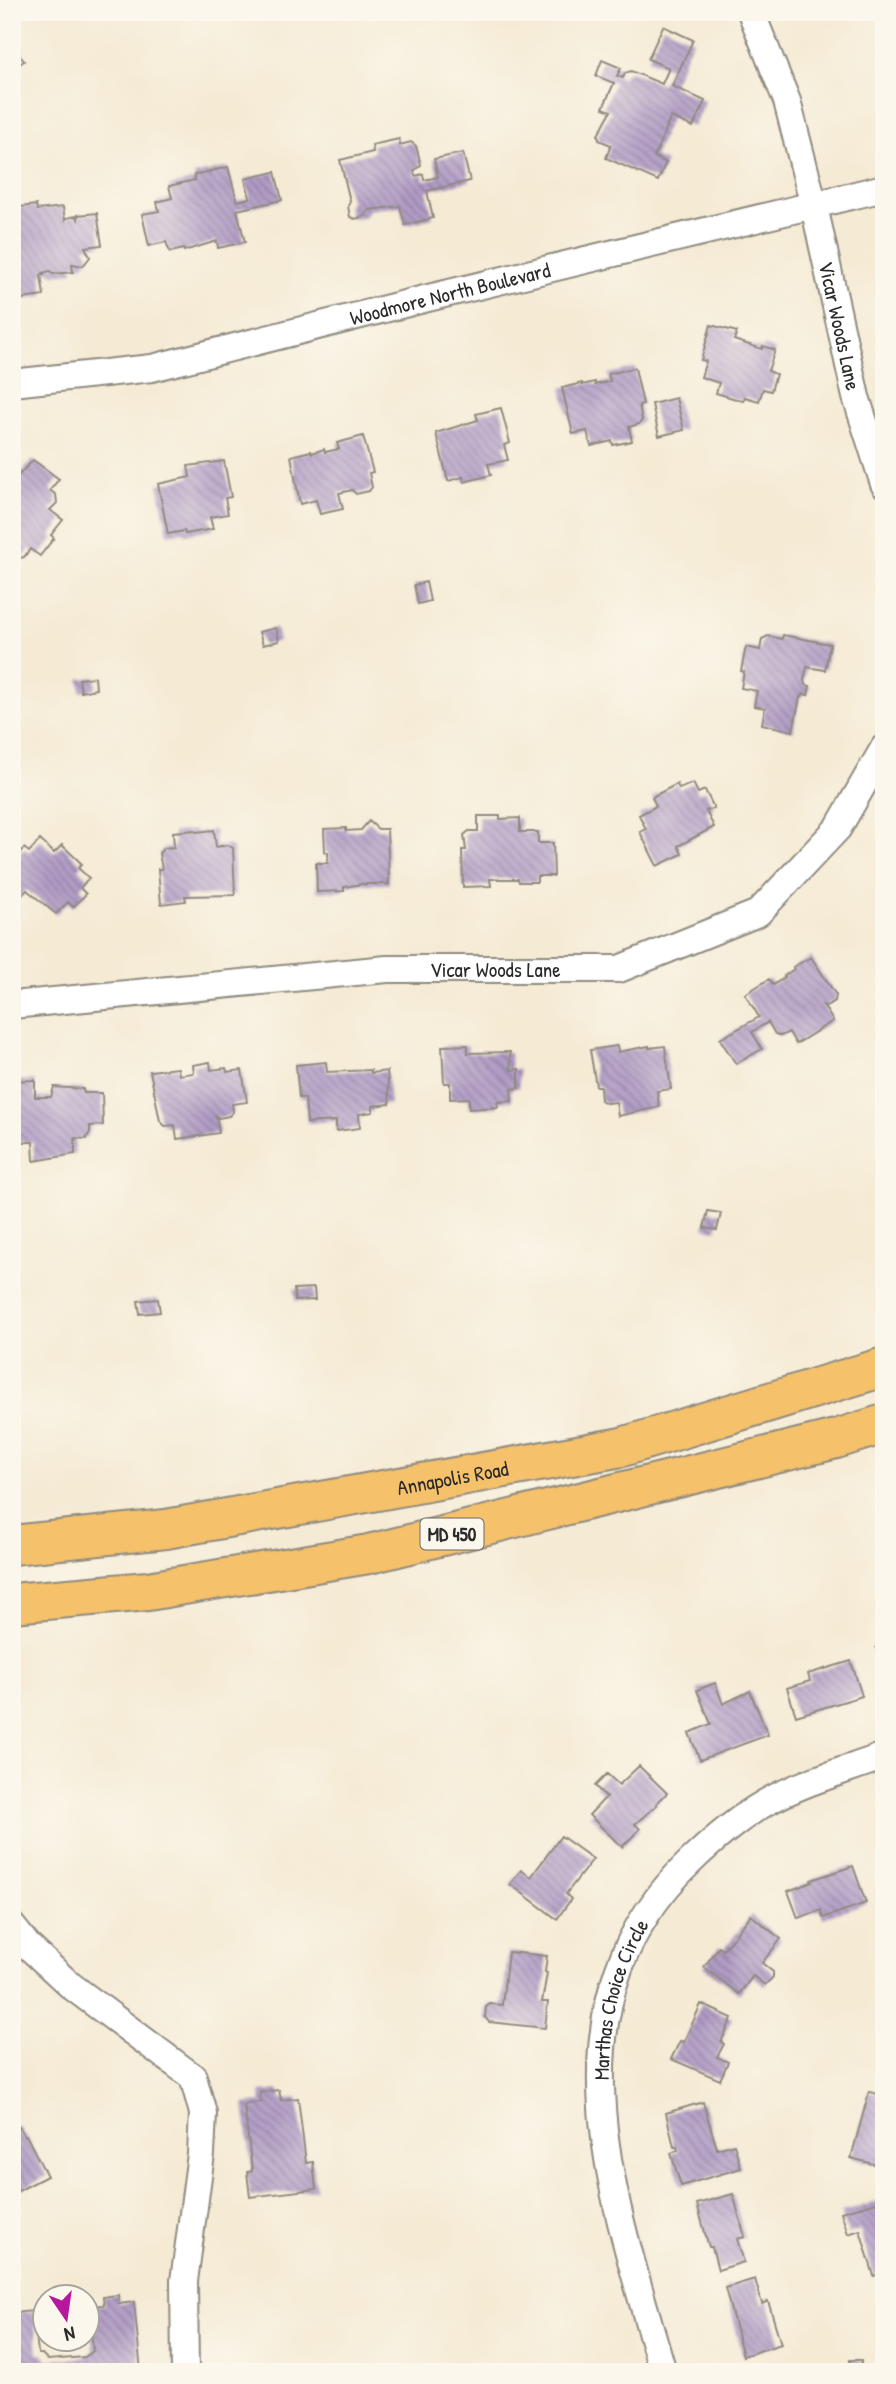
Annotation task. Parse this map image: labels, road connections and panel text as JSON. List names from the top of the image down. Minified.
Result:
{"streets":{"main road":["Annapolis Road","MD 450"],"street":["Woodmore North Boulevard","Vicar Woods Lane","Marthas Choice Circle"]},"crossings":[["Woodmore North Boulevard","Vicar Woods Lane"]],"north":"bottom"}
